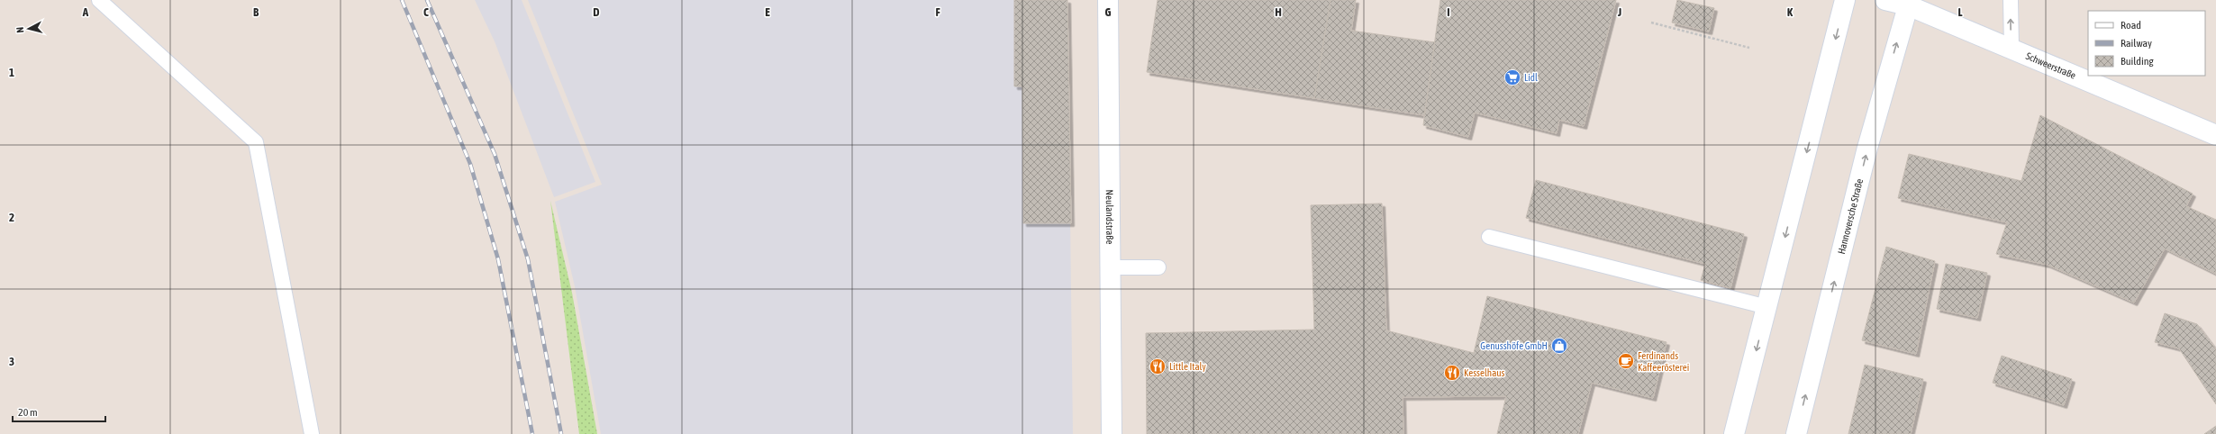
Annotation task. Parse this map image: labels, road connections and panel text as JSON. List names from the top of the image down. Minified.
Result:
{"streets":{"main road":["Schweerstraße","Hannoversche Straße","Neulandstraße"]},"crossings":[["Schweerstraße","Hannoversche Straße"]],"places":{"supermarket":["Lidl"],"shop":["Genusshöfe GmbH"],"cafe":["Ferdinands Kaffeerösterei"],"restaurant":["Little Italy","Kesselhaus"]},"legend":["Road","Railway","Building"],"scale_bar":"20 m","north":"left","grid":{"columns":["A","B","C","D","E","F","G","H","I","J","K","L"],"rows":["1","2","3"]}}
